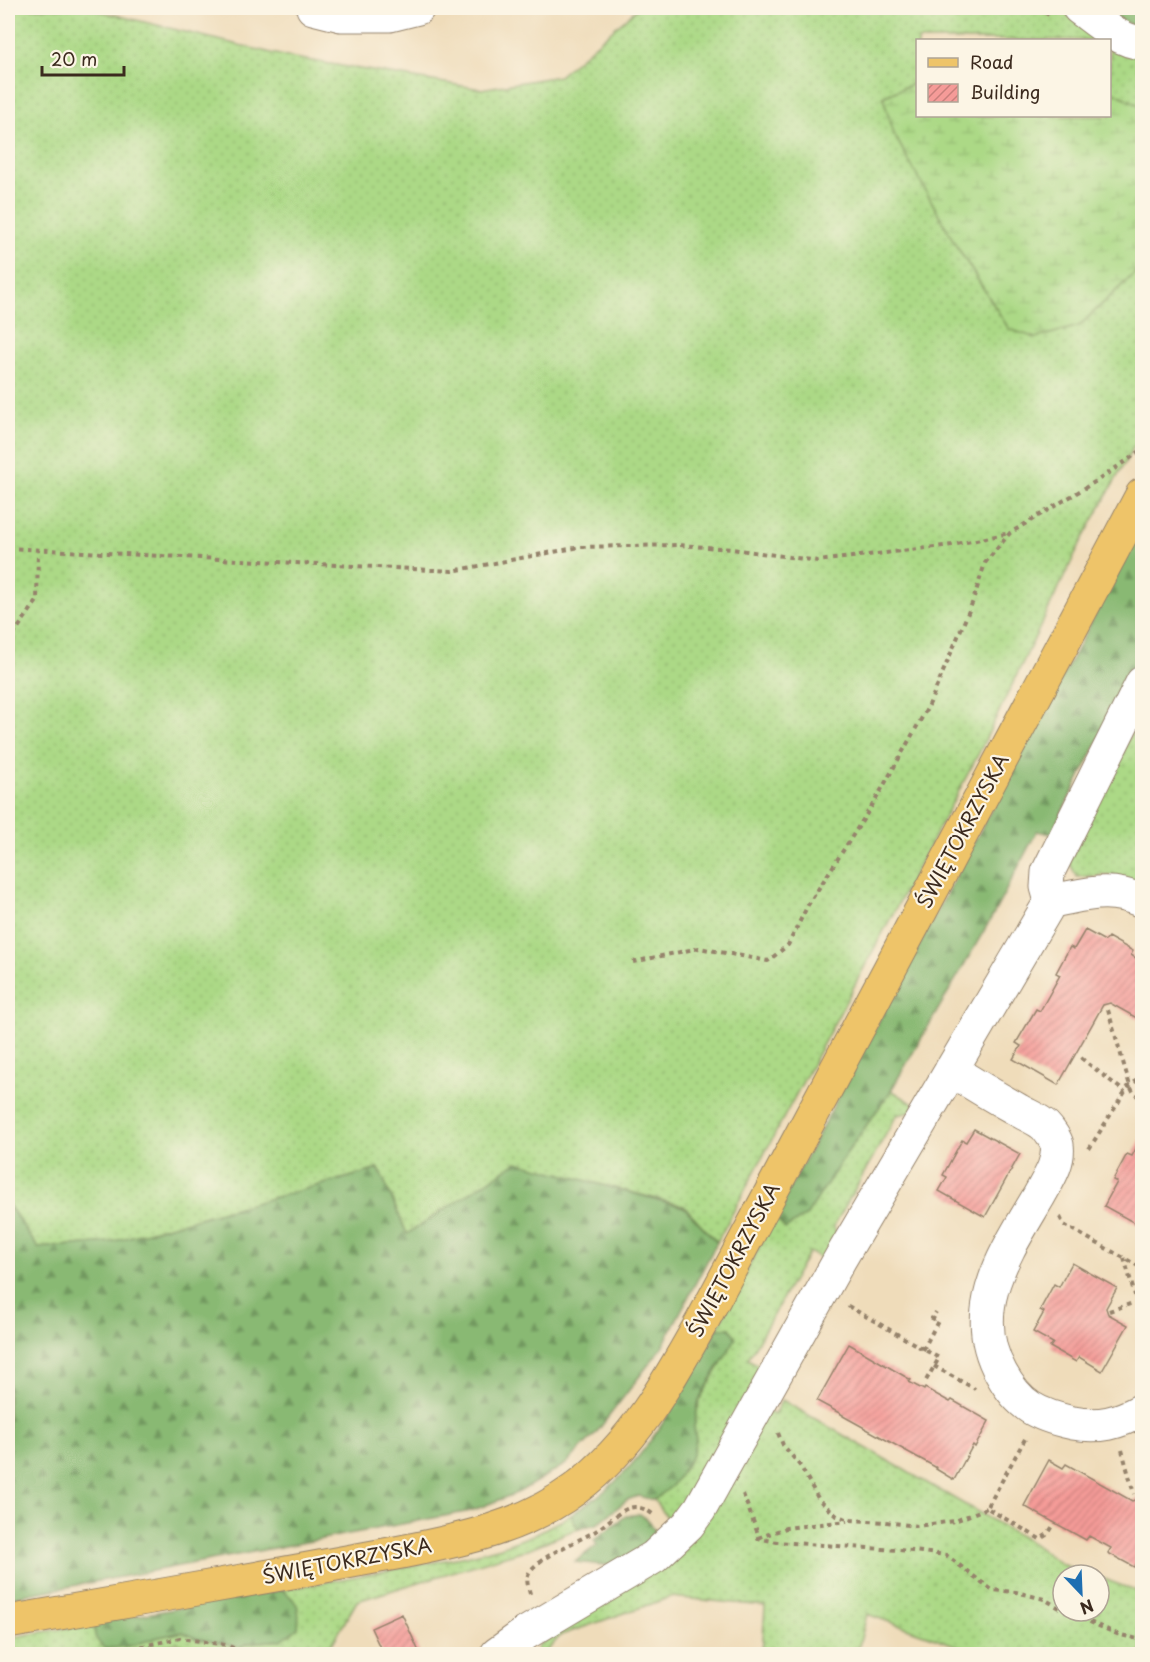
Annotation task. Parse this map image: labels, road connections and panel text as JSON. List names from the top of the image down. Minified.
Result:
{"streets":{"main road":["ŚWIĘTOKRZYSKA"]},"legend":["Road","Building"],"scale_bar":"20 m","north":"bottom right"}
